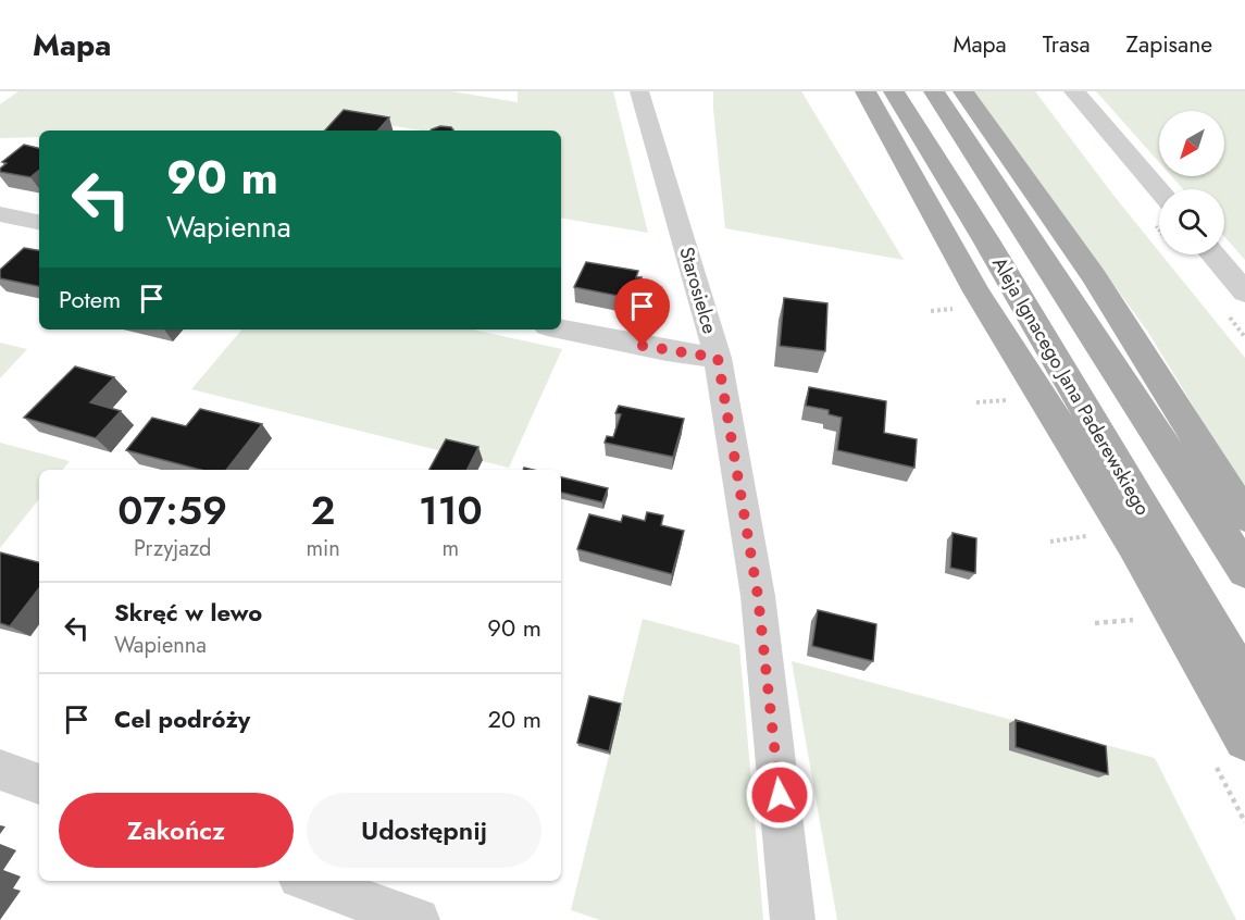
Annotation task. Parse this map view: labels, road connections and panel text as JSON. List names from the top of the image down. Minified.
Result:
{"streets":{"main road":["Aleja Ignacego Jana Paderewskiego"],"street":["Starosielce"]},"north":"bottom left","page":{"header":"Mapa","nav":["Mapa","Trasa","Zapisane"],"turn":["90 m","Wapienna"],"then":"Potem","eta":["07:59","Przyjazd","2","min","110","m"],"list":[{"name":"Skręć w lewo","note":"Wapienna","value":"90 m"},{"name":"Cel podróży","value":"20 m"}],"buttons":["Zakończ","Udostępnij"]}}
